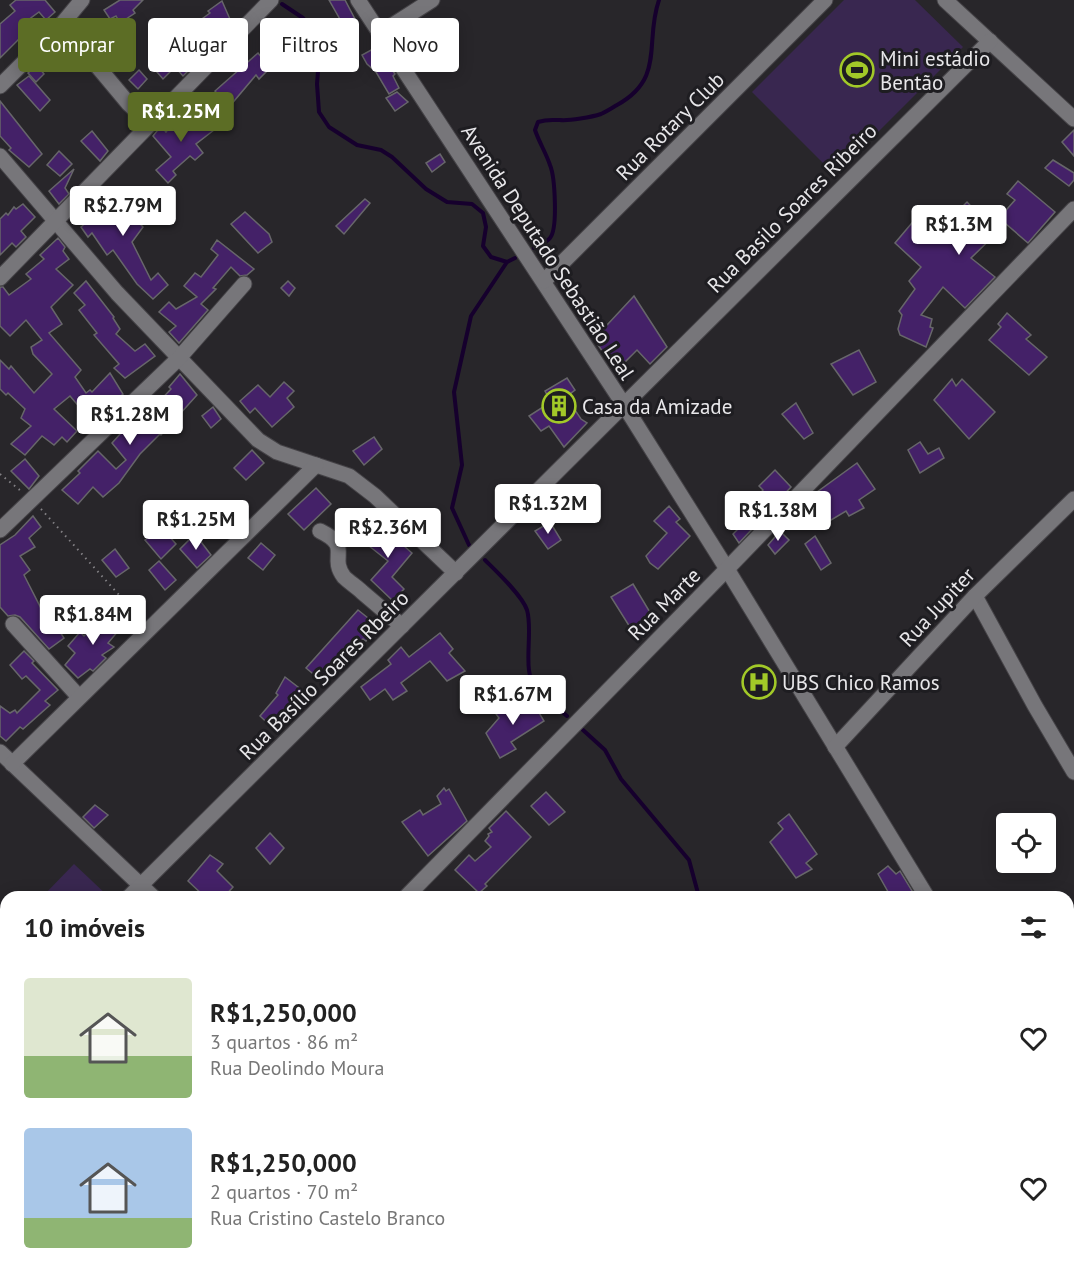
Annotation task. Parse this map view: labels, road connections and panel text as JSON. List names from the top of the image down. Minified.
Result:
{"streets":{"street":["Rua Rotary Club","Rua Basilo Soares Ribeiro","Avenida Deputado Sebastião Leal","Rua Marte","Rua Jupiter","Rua Basílio Soares Rbeiro"]},"crossings":[["Rua Rotary Club","Avenida Deputado Sebastião Leal"],["Rua Basilo Soares Ribeiro","Avenida Deputado Sebastião Leal"],["Rua Basilo Soares Ribeiro","Rua Basílio Soares Rbeiro"],["Avenida Deputado Sebastião Leal","Rua Marte"],["Avenida Deputado Sebastião Leal","Rua Jupiter"],["Avenida Deputado Sebastião Leal","Rua Basílio Soares Rbeiro"]],"places":{"sports":["Mini estádio Bentão"],"building":["Casa da Amizade"],"hospital":["UBS Chico Ramos"]},"page":{"chip":["Comprar","Alugar","Filtros","Novo"],"price":["R$1.25M","R$2.79M","R$1.3M","R$1.28M","R$1.32M","R$1.38M","R$1.25M","R$2.36M","R$1.84M","R$1.67M"],"heading":"10 imóveis","list":[{"name":"R$1,250,000","note":"3 quartos · 86 m² · Rua Deolindo Moura"},{"name":"R$1,250,000","note":"2 quartos · 70 m² · Rua Cristino Castelo Branco"}]}}
